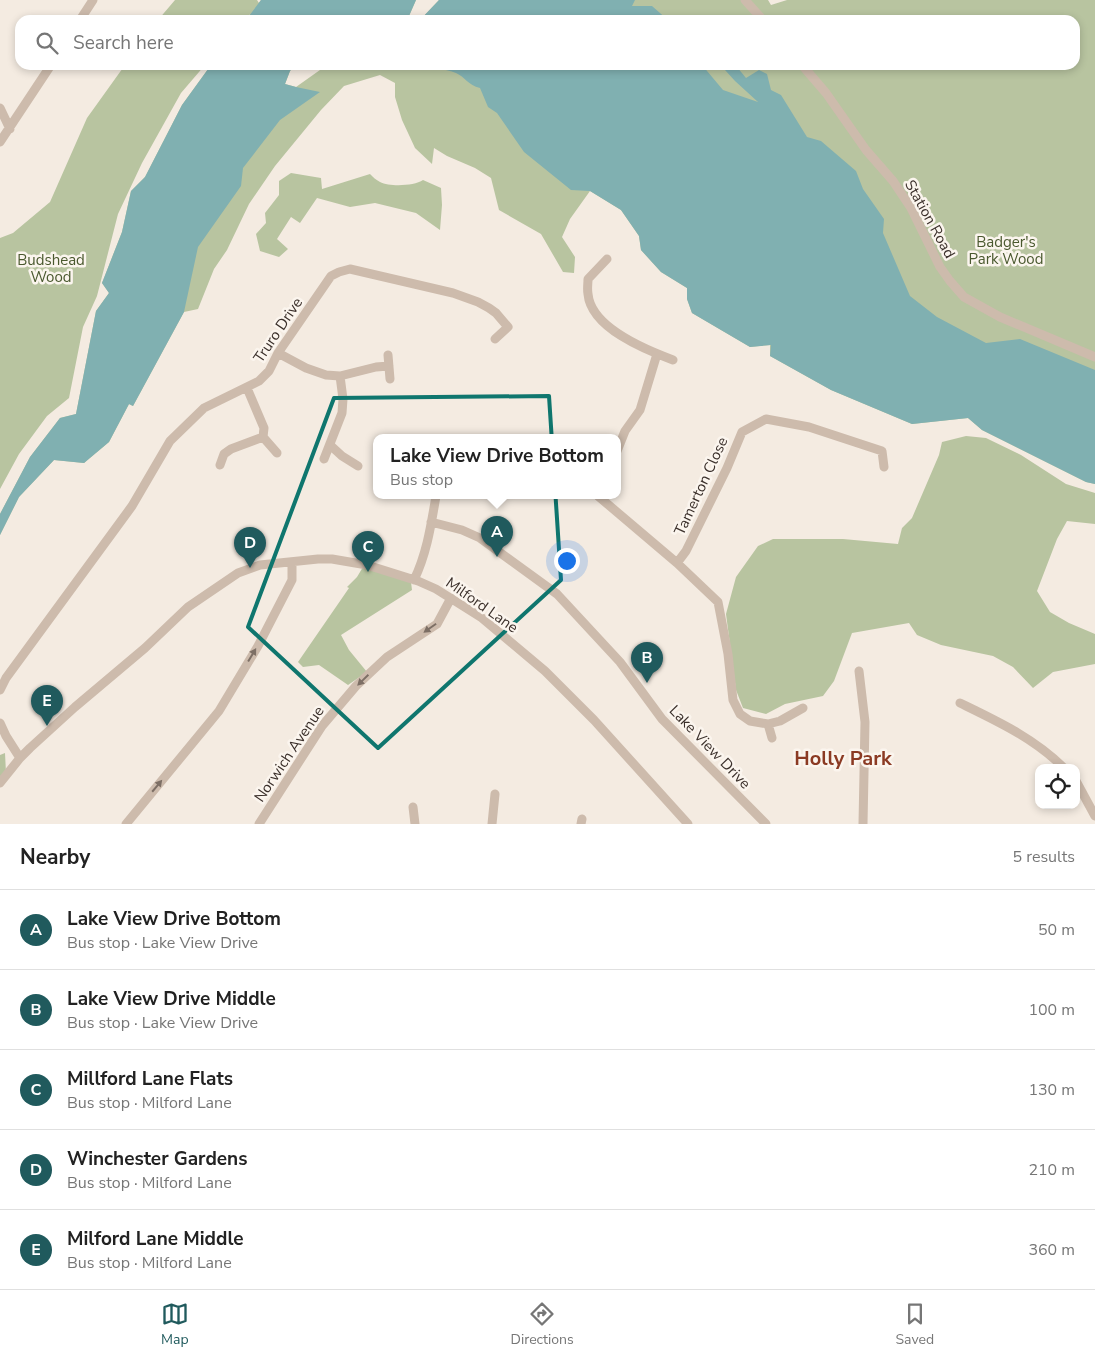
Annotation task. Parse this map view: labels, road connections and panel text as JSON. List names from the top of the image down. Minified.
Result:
{"streets":{"street":["Station Road","Truro Drive","Tamerton Close","Milford Lane","Lake View Drive","Norwich Avenue"]},"crossings":[["Milford Lane","Norwich Avenue"]],"one_way":["Norwich Avenue"],"districts":["Holly Park"],"parks":["Badger's Park Wood","Budshead Wood"],"page":{"search":"Search here","popup":["Lake View Drive Bottom","Bus stop"],"pins":["A","D","C","B","E"],"heading":["Nearby","5 results"],"list":[{"mark":"A","name":"Lake View Drive Bottom","note":"Bus stop · Lake View Drive","value":"50 m"},{"mark":"B","name":"Lake View Drive Middle","note":"Bus stop · Lake View Drive","value":"100 m"},{"mark":"C","name":"Millford Lane Flats","note":"Bus stop · Milford Lane","value":"130 m"},{"mark":"D","name":"Winchester Gardens","note":"Bus stop · Milford Lane","value":"210 m"},{"mark":"E","name":"Milford Lane Middle","note":"Bus stop · Milford Lane","value":"360 m"}],"nav":["Map","Directions","Saved"]}}
